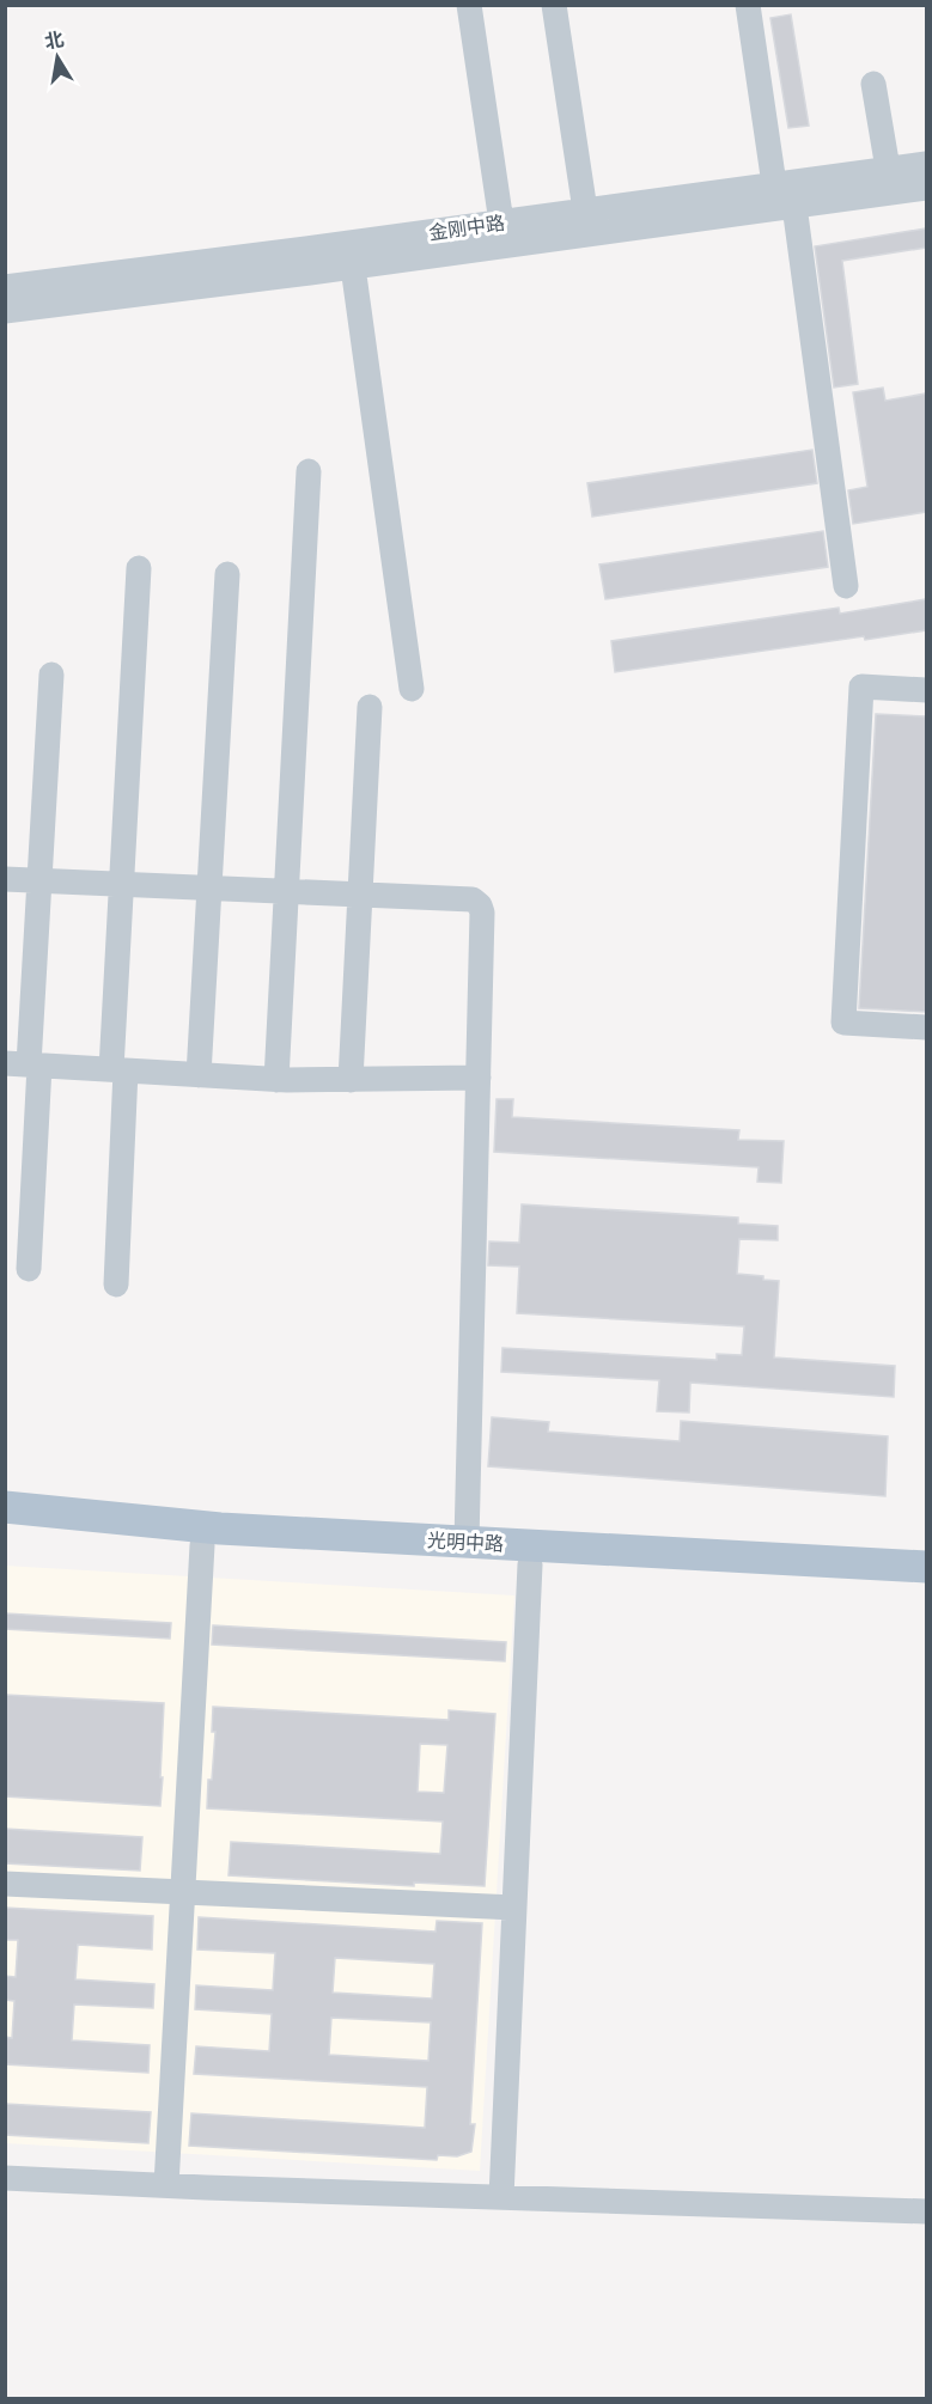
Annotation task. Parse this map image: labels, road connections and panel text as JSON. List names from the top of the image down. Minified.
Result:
{"streets":{"main road":["光明中路"],"street":["金刚中路"]},"north":"top"}
